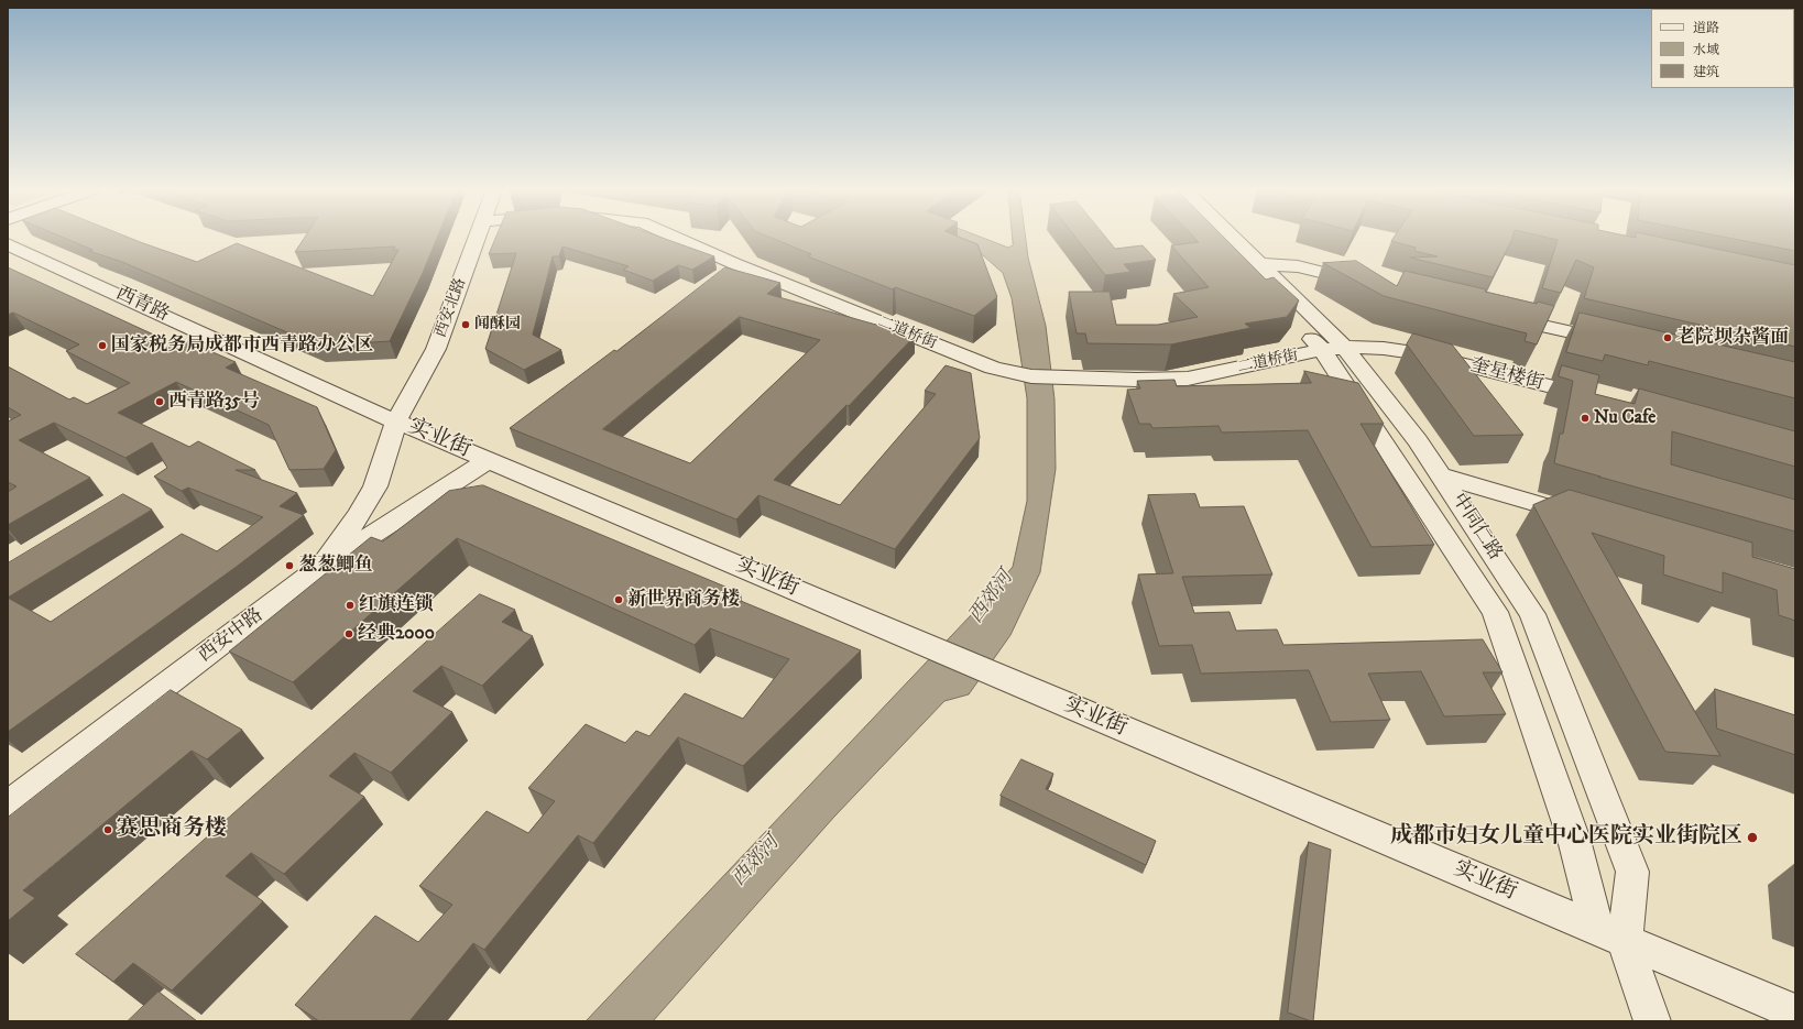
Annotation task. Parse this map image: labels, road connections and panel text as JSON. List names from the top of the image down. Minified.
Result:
{"streets":{"street":["西青路","西安北路","二道桥街","奎星楼街","实业街","中同仁路","西安中路"]},"crossings":[["西青路","西安北路"],["西青路","实业街"],["西青路","西安中路"],["西安北路","实业街"],["西安北路","西安中路"],["二道桥街","奎星楼街"],["二道桥街","中同仁路"],["奎星楼街","中同仁路"],["实业街","中同仁路"],["实业街","西安中路"]],"water":["西郊河"],"places":["闻酥园","老院坝杂酱面","国家税务局成都市西青路办公区","西青路35号","Nu Cafe","葱葱鲫鱼","新世界商务楼","红旗连锁","经典2000","赛思商务楼","成都市妇女儿童中心医院实业街院区"],"legend":["道路","水域","建筑"]}
